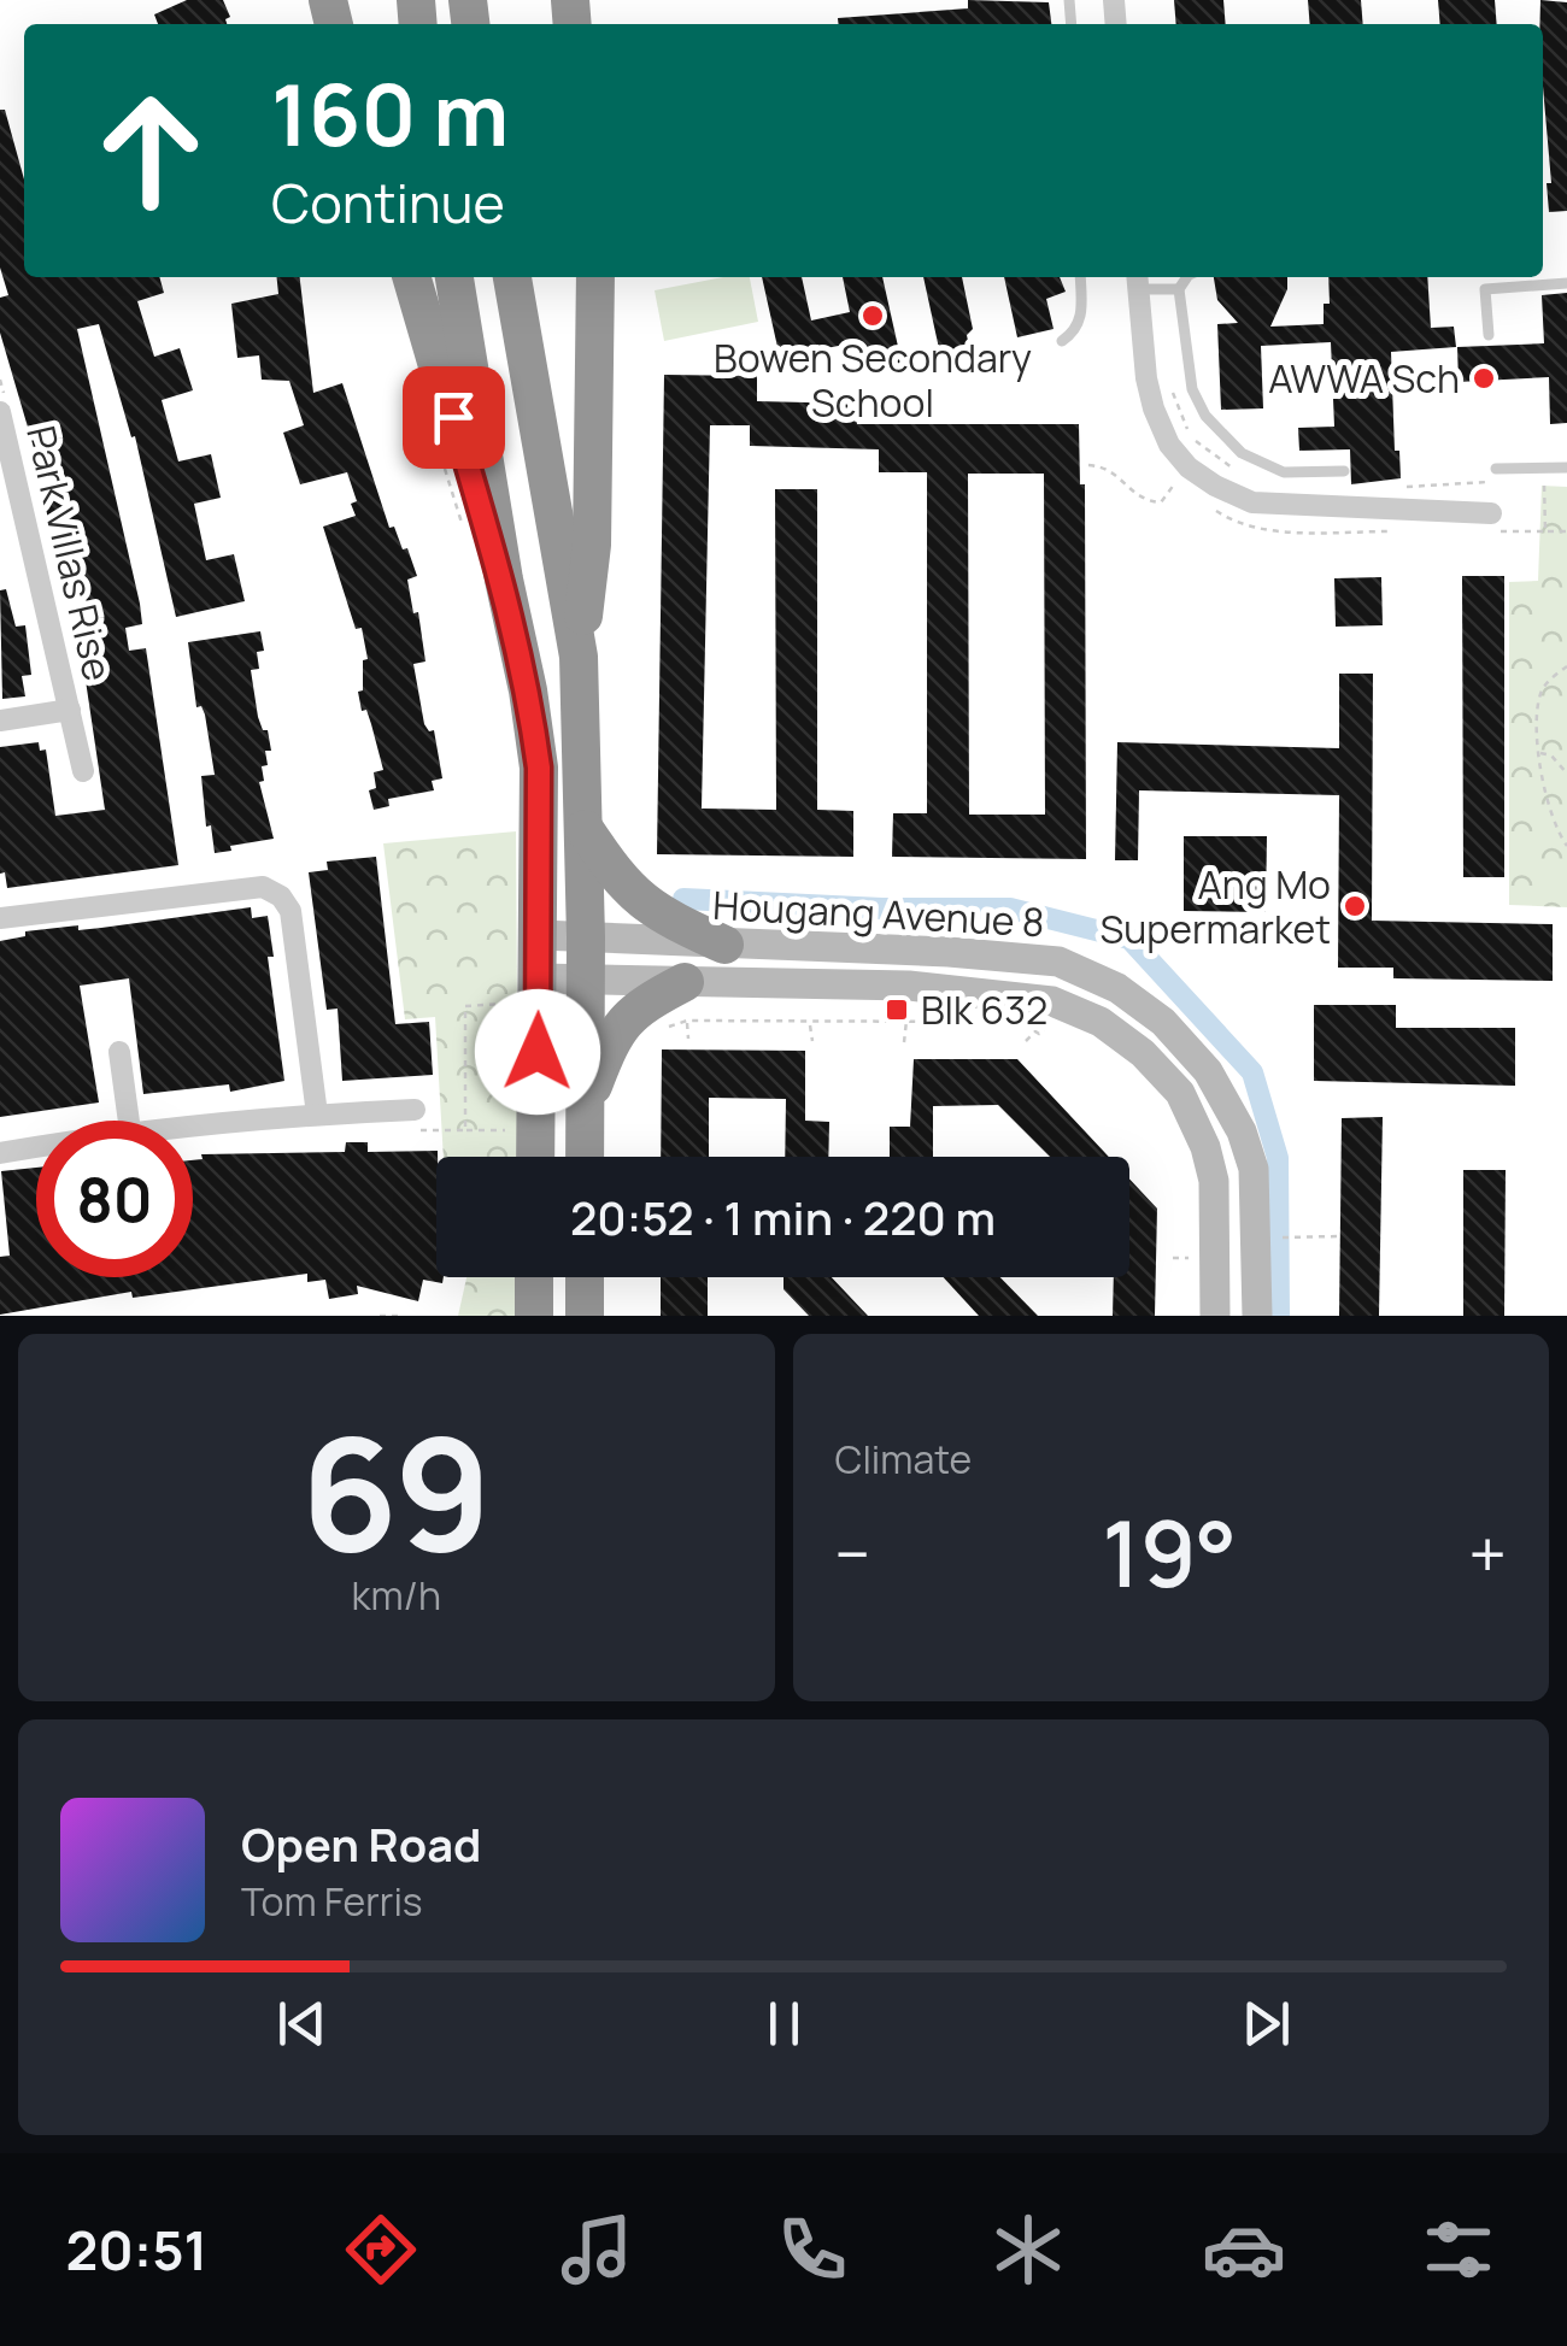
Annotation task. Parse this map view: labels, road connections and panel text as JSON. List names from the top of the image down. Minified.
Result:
{"streets":{"main road":["Hougang Avenue 8"],"street":["Park Villas Rise"]},"places":{"other":["Bowen Secondary School","AWWA Sch","Ang Mo Supermarket"],"transit":["Blk 632"]},"page":{"turn":["160 m","Continue"],"limit":"80","trip":"20:52 · 1 min · 220 m","tile":[["69","km/h"],"Climate"],"heat":["−","19°","+"],"song":["Open Road","Tom Ferris"],"tabs":"20:51"}}
